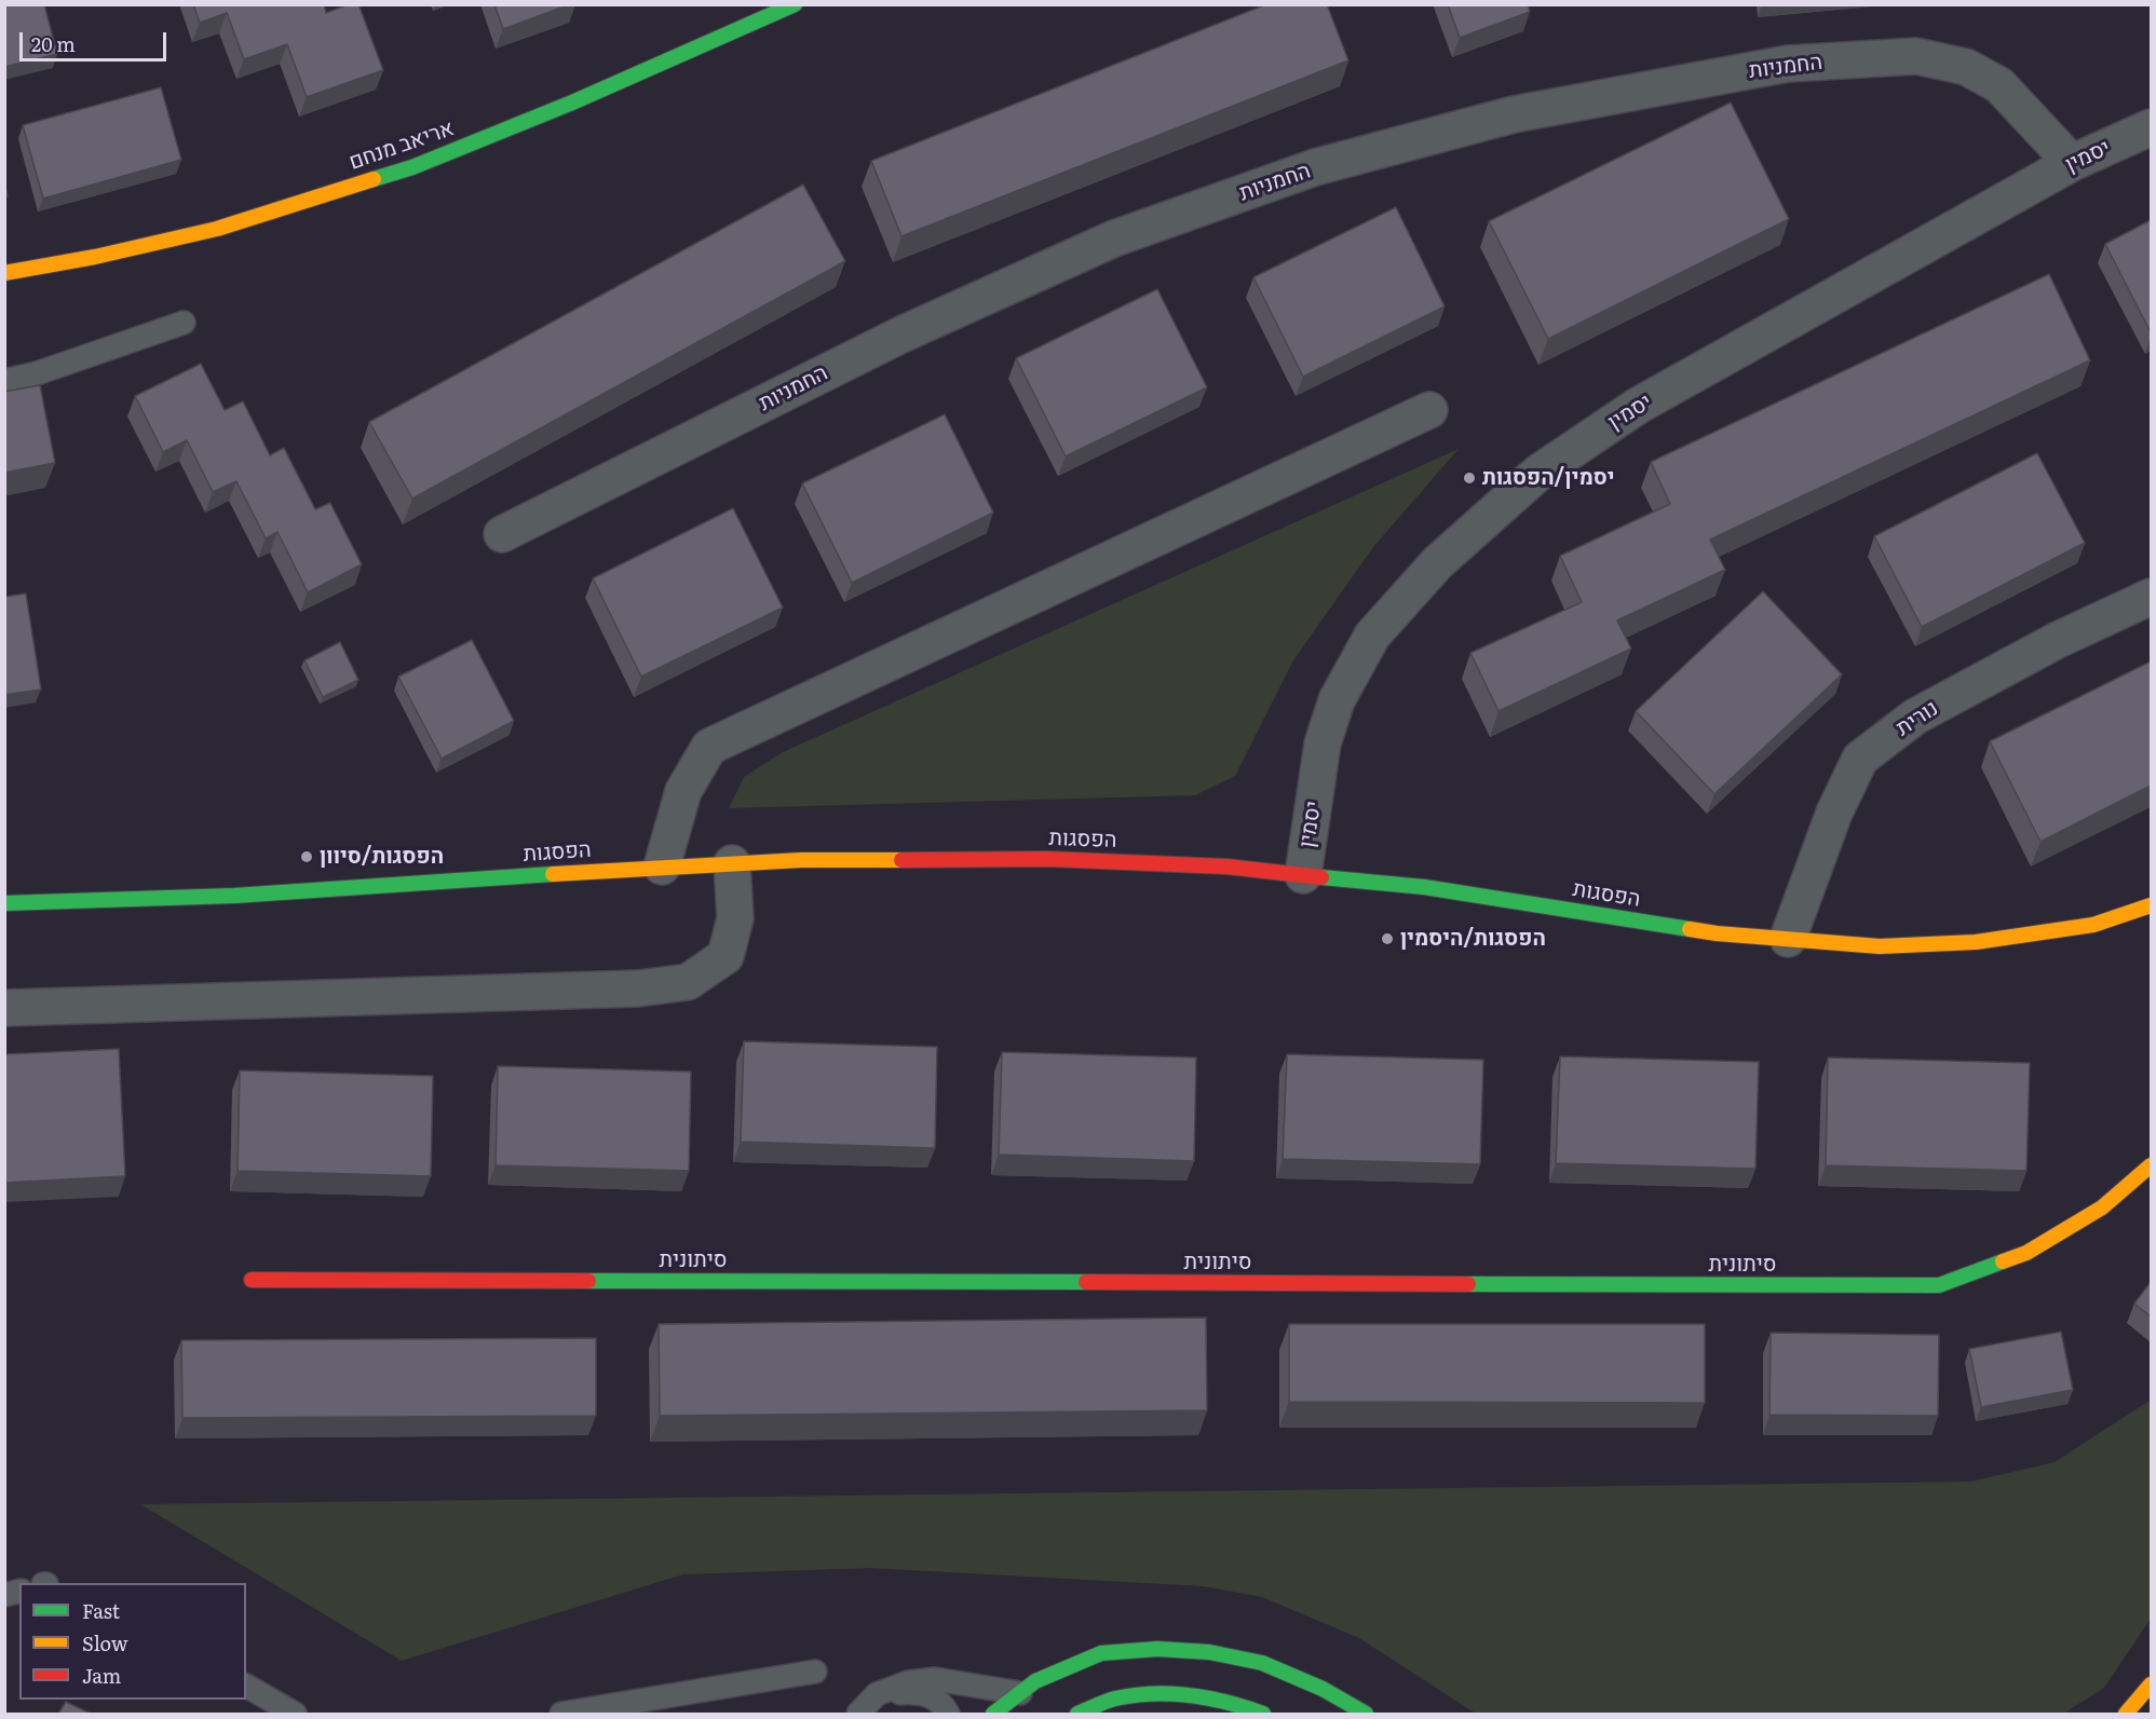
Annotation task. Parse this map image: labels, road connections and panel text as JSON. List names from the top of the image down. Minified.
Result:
{"streets":{"street":["החמניות","אריאב מנחם","יסמין","נורית","הפסגות","סיתונית"]},"crossings":[["החמניות","יסמין"],["יסמין","הפסגות"],["נורית","הפסגות"]],"places":["יסמין/הפסגות","הפסגות/סיוון","הפסגות/היסמין"],"legend":["Fast","Slow","Jam"],"scale_bar":"20 m"}
